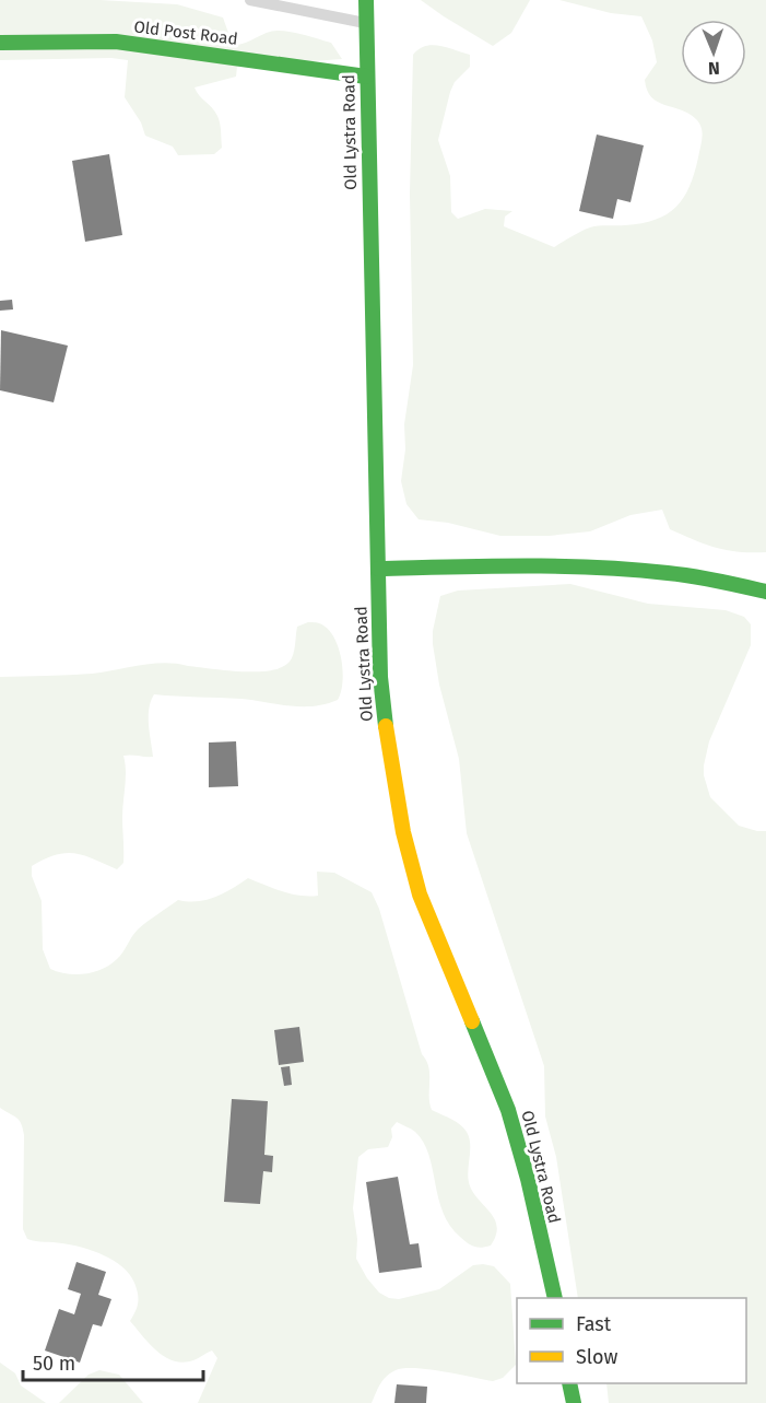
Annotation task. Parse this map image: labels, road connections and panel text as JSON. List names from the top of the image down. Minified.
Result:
{"streets":{"street":["Old Post Road","Old Lystra Road"]},"crossings":[["Old Post Road","Old Lystra Road"]],"legend":["Fast","Slow"],"scale_bar":"50 m","north":"bottom"}
